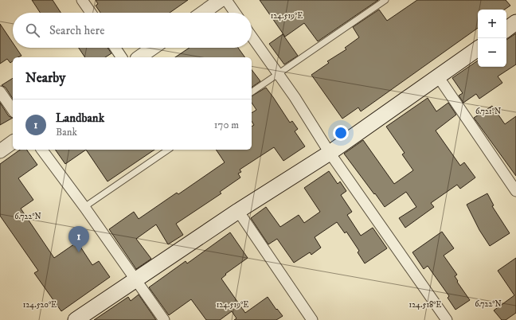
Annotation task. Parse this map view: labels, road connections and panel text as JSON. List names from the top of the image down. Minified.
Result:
{"page":{"map_buttons":["+","−"],"search":"Search here","heading":"Nearby","list":[{"mark":"1","name":"Landbank","note":"Bank","value":"170 m"}],"pins":"1"},"coordinates":["124.519°E","6.721°N","6.722°N","124.520°E","124.518°E"]}
